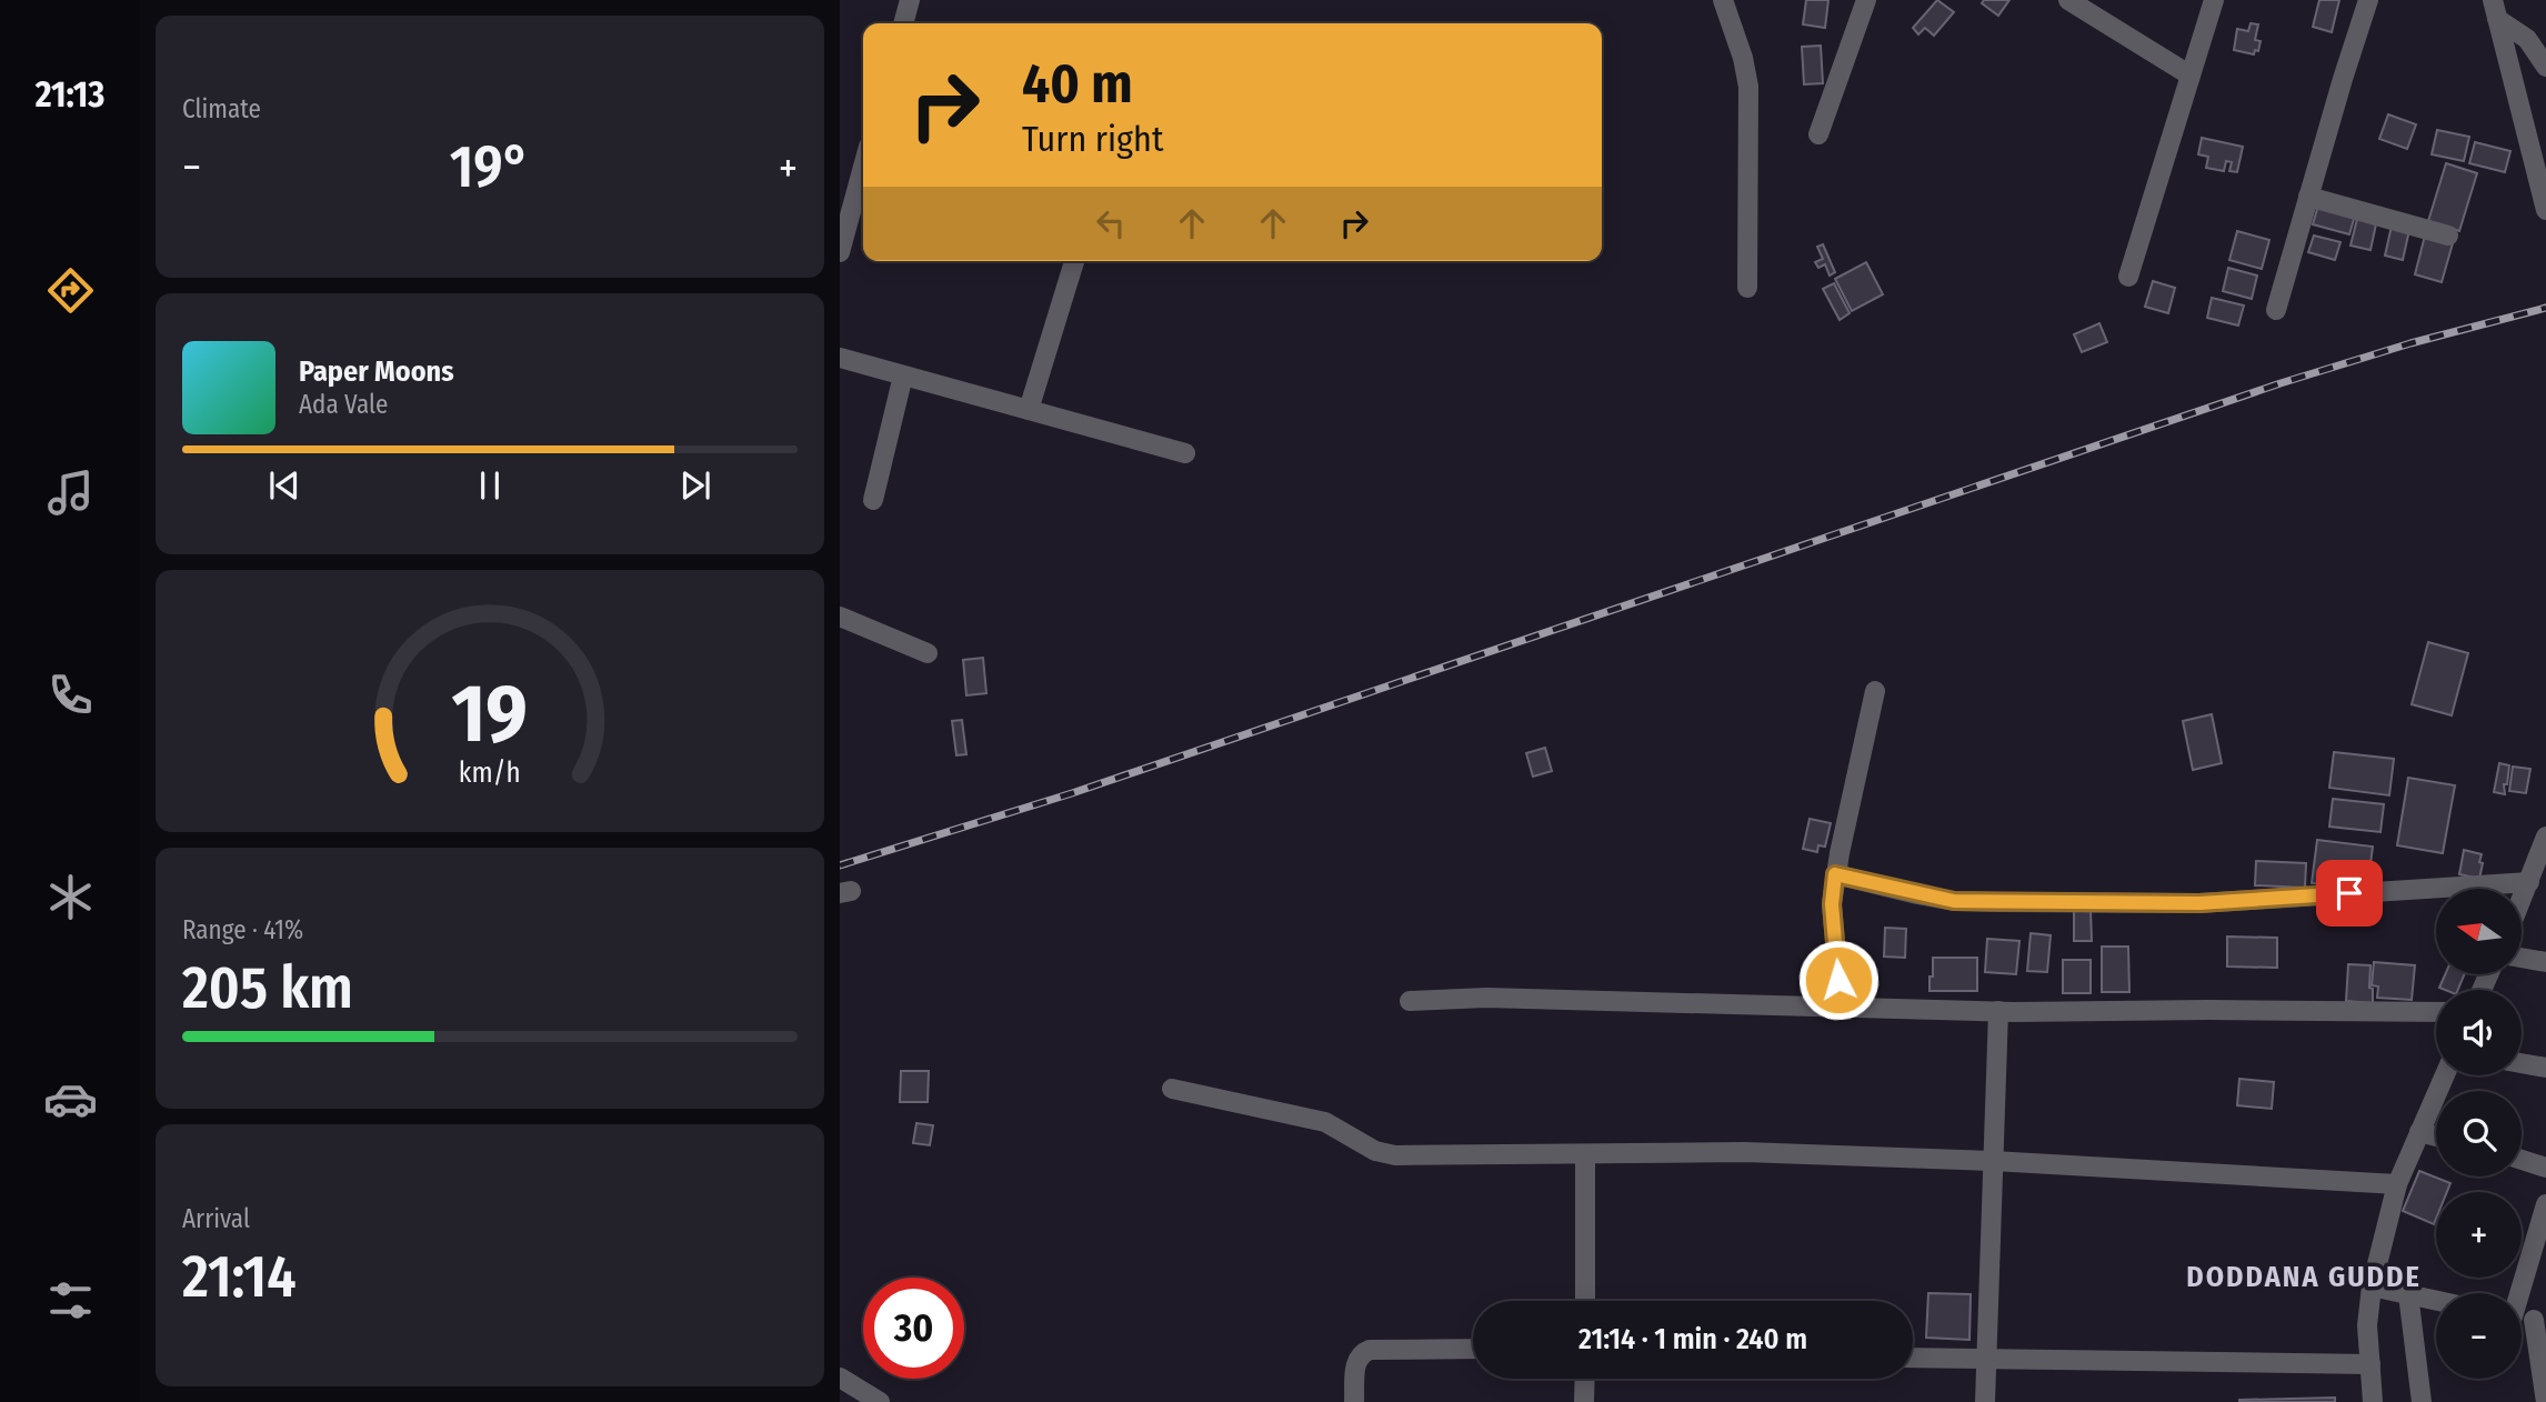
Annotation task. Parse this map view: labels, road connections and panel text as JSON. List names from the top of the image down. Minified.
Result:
{"districts":["DODDANA GUDDE"],"north":"left","page":{"tabs":"21:13","tile":["Climate",["Range · 41%","205 km"],["Arrival","21:14"]],"turn":["40 m","Turn right"],"heat":["−","19°","+"],"song":["Paper Moons","Ada Vale"],"map_buttons":["+","−"],"limit":"30","trip":"21:14 · 1 min · 240 m","gauge":["19","km/h"]}}
